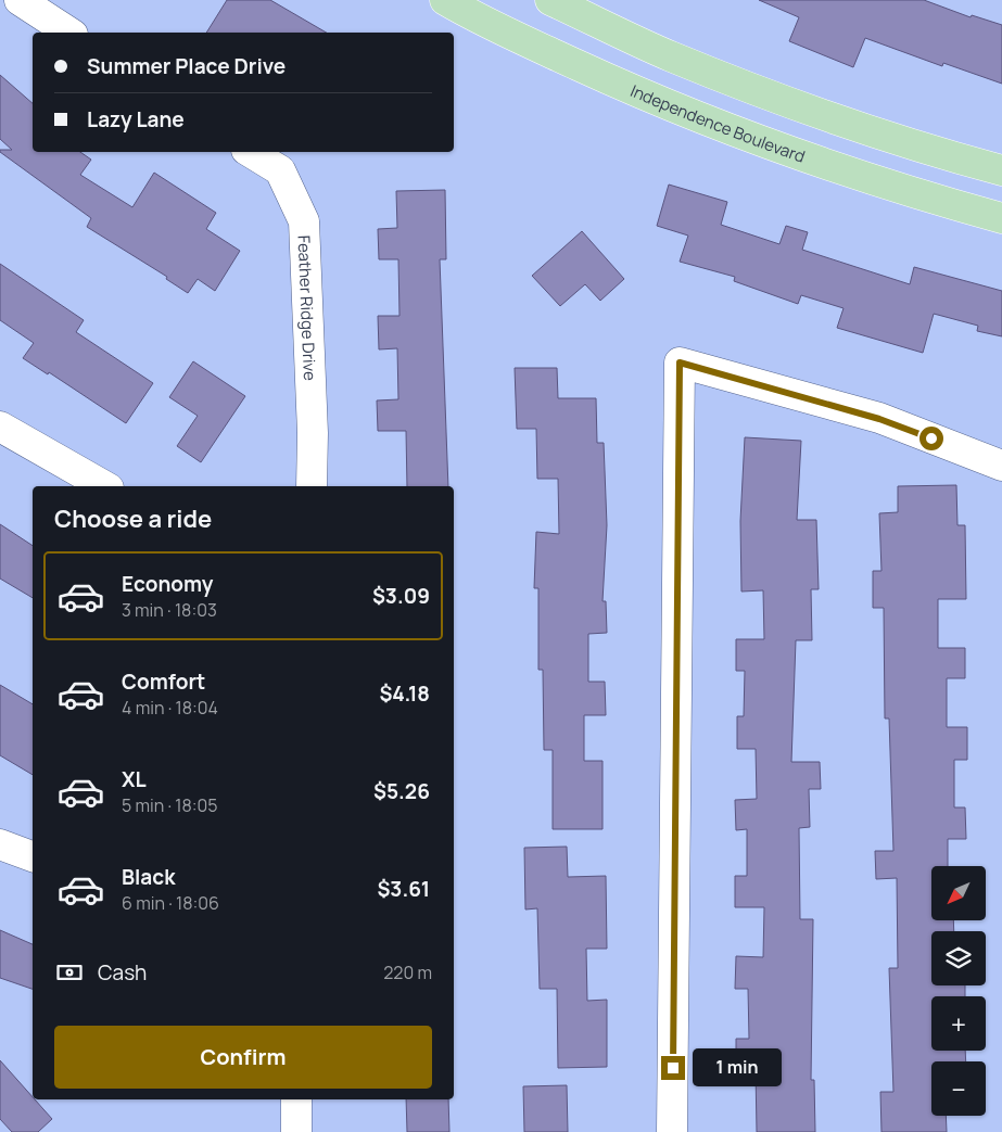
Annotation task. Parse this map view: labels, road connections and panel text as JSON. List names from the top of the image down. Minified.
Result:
{"streets":{"main road":["Independence Boulevard"],"street":["Feather Ridge Drive"]},"north":"bottom left","page":{"banner":["Summer Place Drive","Lazy Lane"],"heading":"Choose a ride","list":[{"name":"Economy","note":"3 min · 18:03","value":"$3.09"},{"name":"Comfort","note":"4 min · 18:04","value":"$4.18"},{"name":"XL","note":"5 min · 18:05","value":"$5.26"},{"name":"Black","note":"6 min · 18:06","value":"$3.61"}],"map_buttons":["+","−"],"pay":["Cash","220 m"],"buttons":"Confirm","bubble":"1 min"}}
